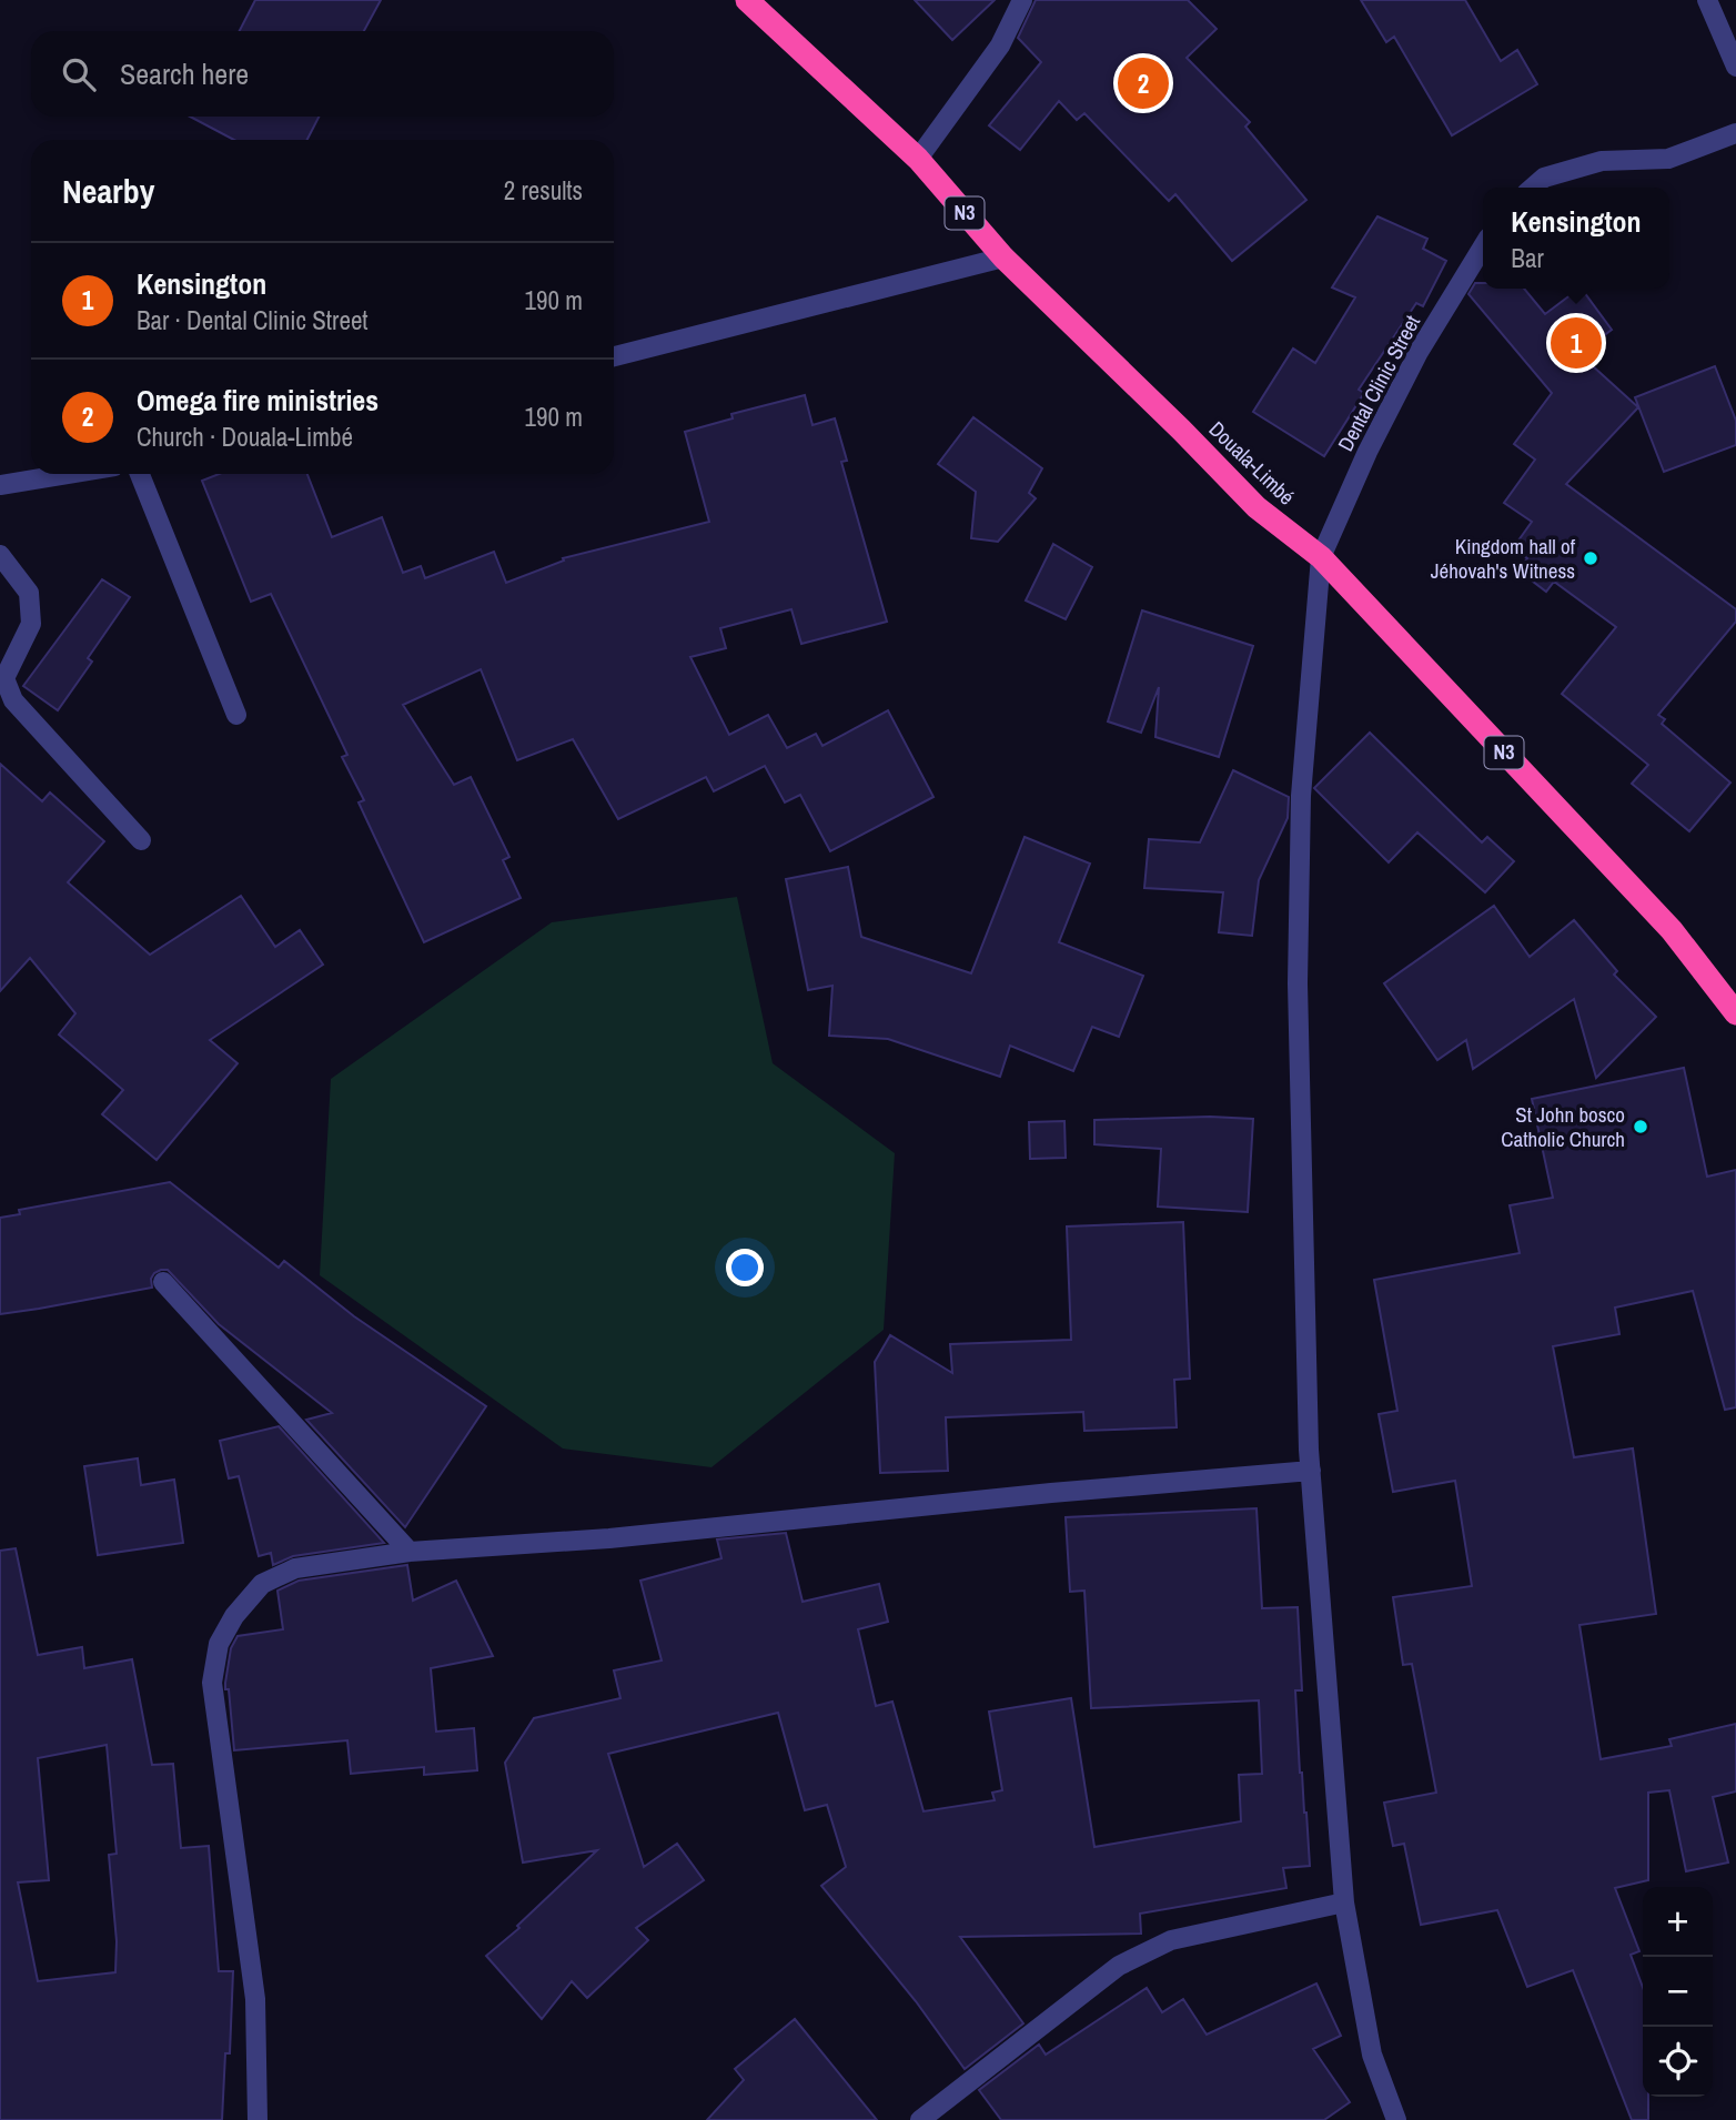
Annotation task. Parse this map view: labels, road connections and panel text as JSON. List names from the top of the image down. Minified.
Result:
{"streets":{"highway":["N3","Douala-Limbé"],"street":["Dental Clinic Street"]},"crossings":[["Dental Clinic Street","Douala-Limbé"]],"places":["Kingdom hall of Jéhovah's Witness","St John bosco Catholic Church"],"page":{"search":"Search here","pins":["2","1"],"heading":["Nearby","2 results"],"popup":["Kensington","Bar"],"list":[{"mark":"1","name":"Kensington","note":"Bar · Dental Clinic Street","value":"190 m"},{"mark":"2","name":"Omega fire ministries","note":"Church · Douala-Limbé","value":"190 m"}],"map_buttons":["+","−"]}}
